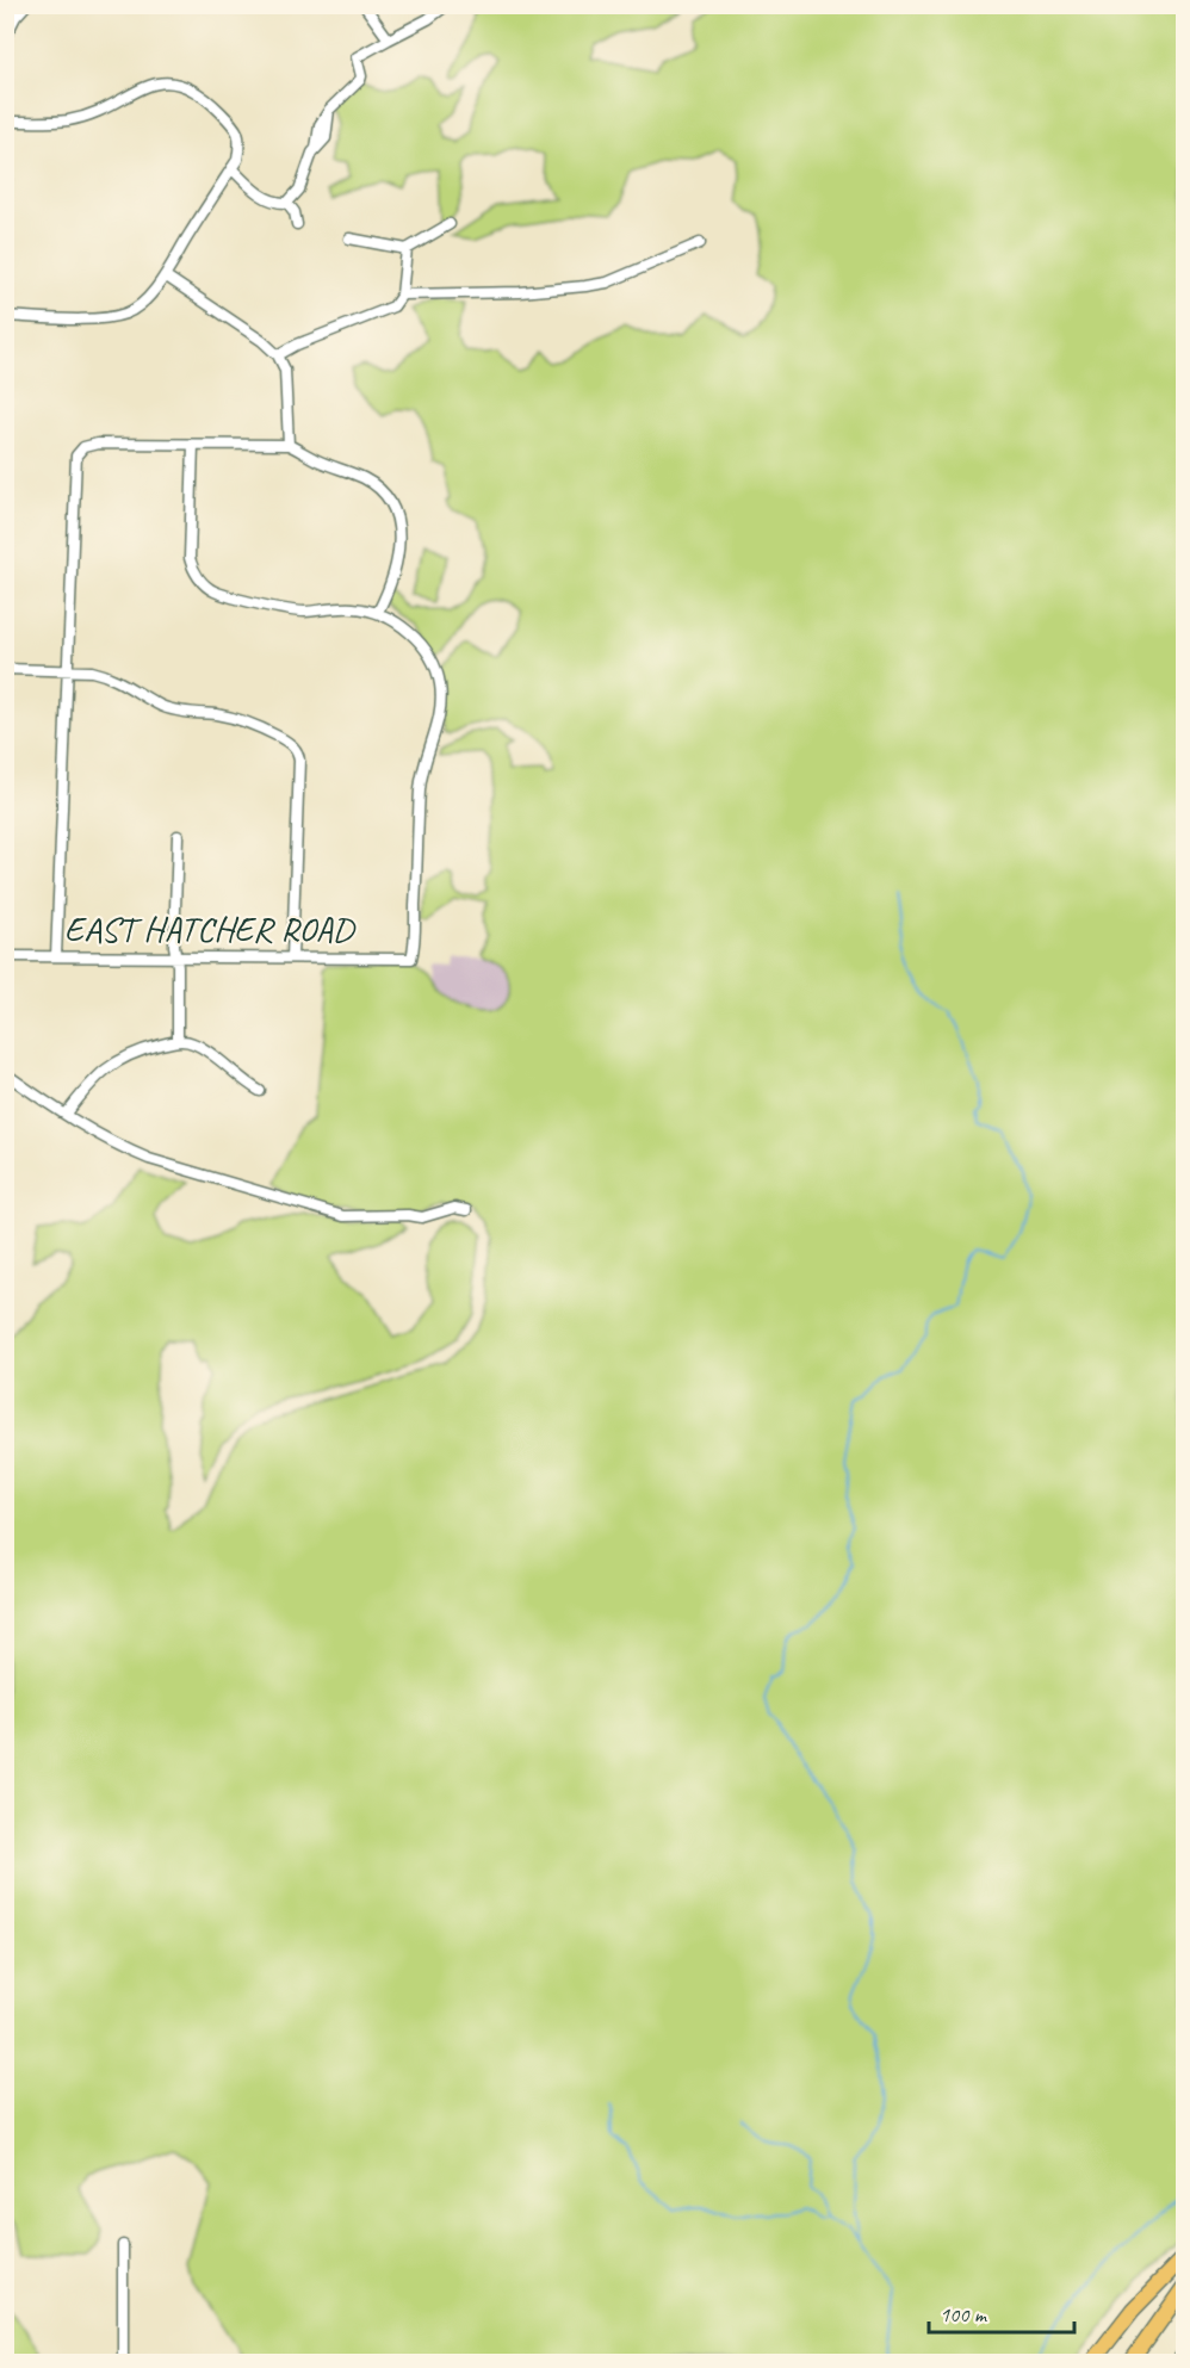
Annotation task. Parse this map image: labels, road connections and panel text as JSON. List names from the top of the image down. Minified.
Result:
{"streets":{"street":["EAST HATCHER ROAD"]},"scale_bar":"100 m"}
